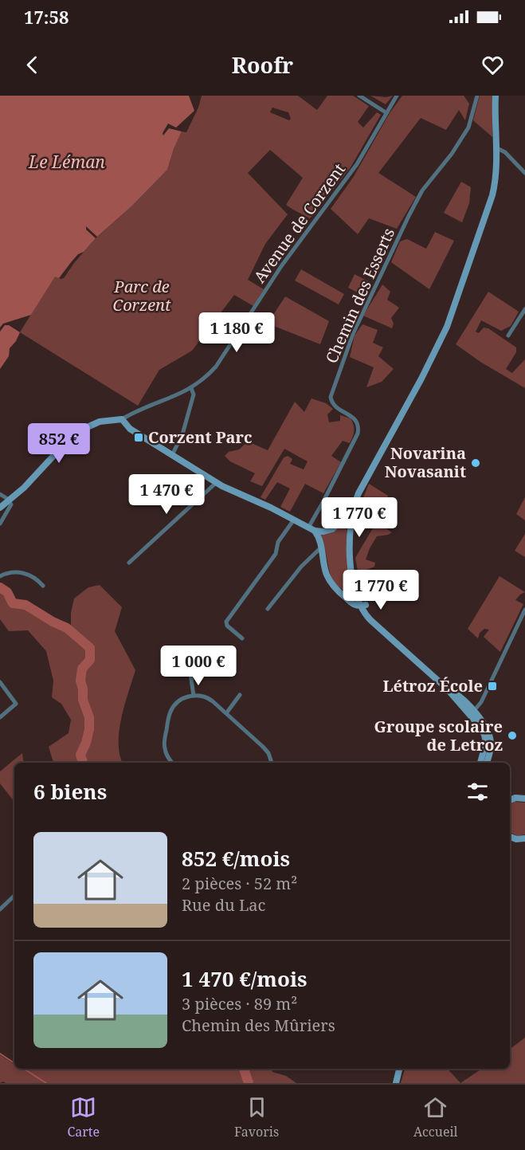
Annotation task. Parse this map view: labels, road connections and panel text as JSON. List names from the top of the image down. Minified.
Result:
{"streets":{"street":["Avenue de Corzent","Chemin des Esserts"]},"water":["Le Léman"],"parks":["Parc de Corzent"],"places":{"transit":["Corzent Parc","Létroz École"],"other":["Novarina Novasanit","Groupe scolaire de Letroz"]},"page":{"status":"17:58","header":"Roofr","price":["1 180 €","852 €","1 470 €","1 770 €","1 770 €","1 000 €"],"heading":"6 biens","list":[{"name":"852 €/mois","note":"2 pièces · 52 m² · Rue du Lac"},{"name":"1 470 €/mois","note":"3 pièces · 89 m² · Chemin des Mûriers"}],"tabs":["Carte","Favoris","Accueil"]}}
